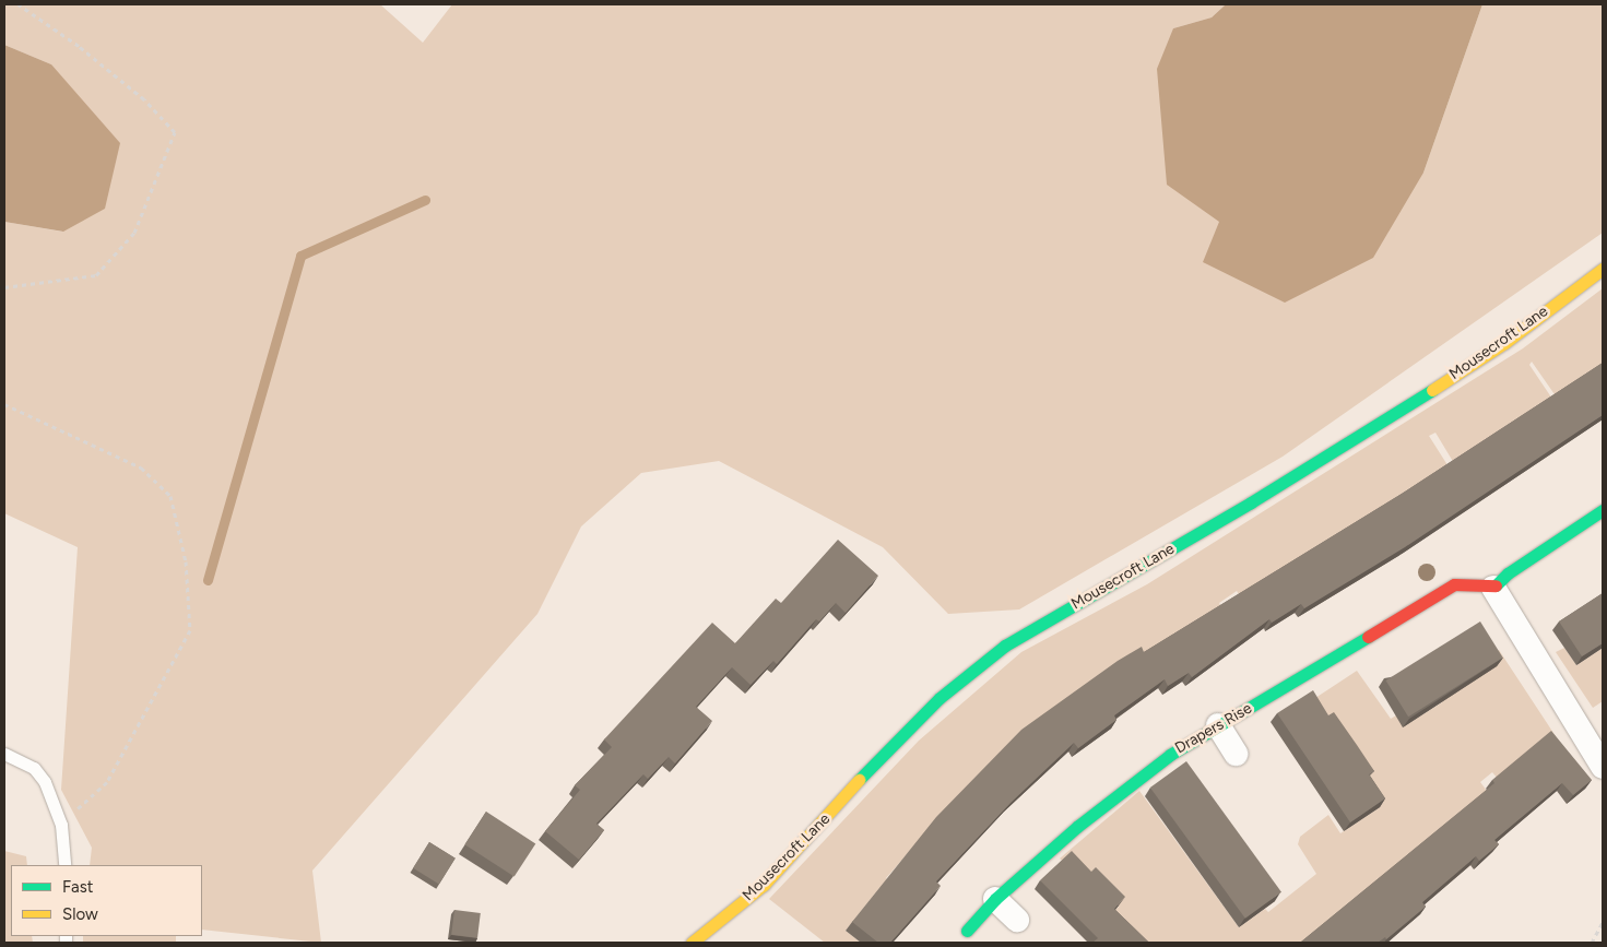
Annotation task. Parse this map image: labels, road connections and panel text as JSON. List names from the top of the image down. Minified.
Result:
{"streets":{"street":["Mousecroft Lane","Drapers Rise"]},"legend":["Fast","Slow"]}
